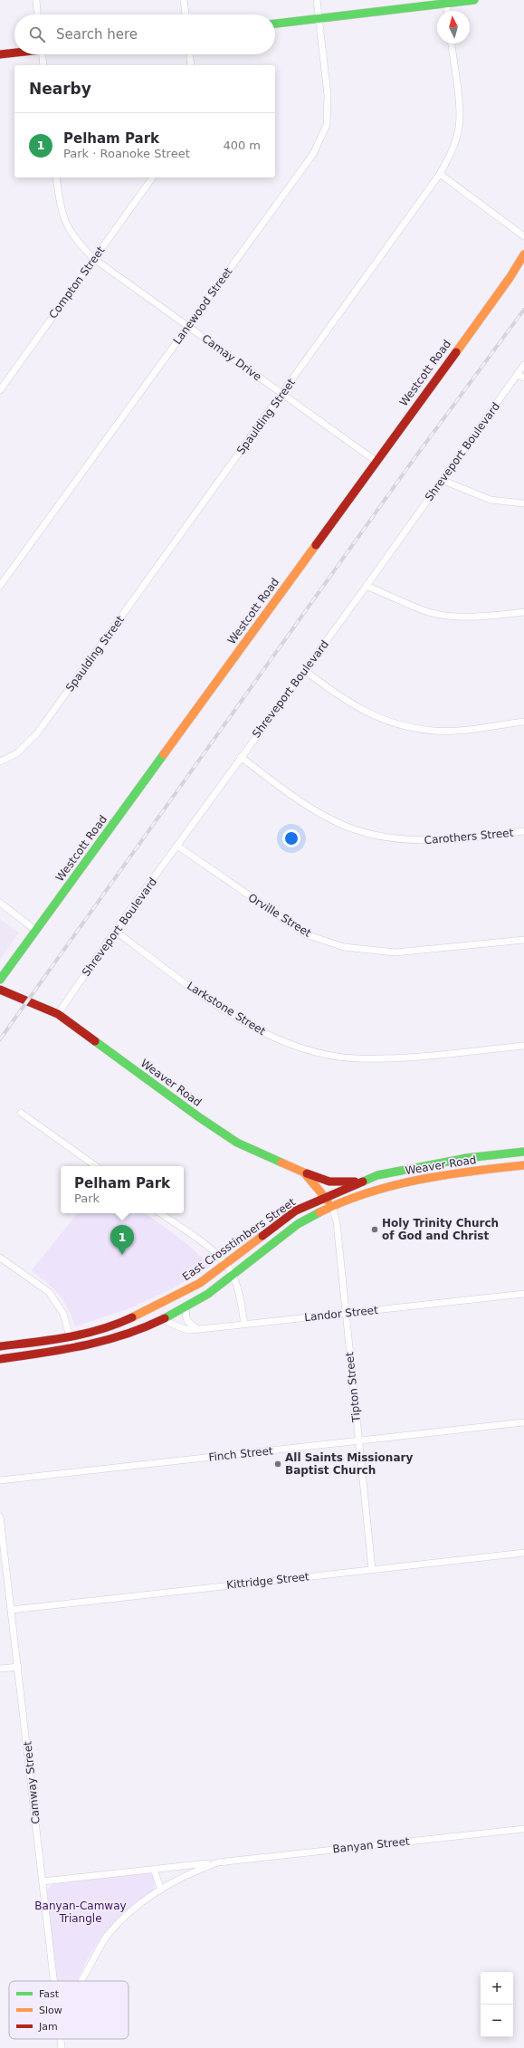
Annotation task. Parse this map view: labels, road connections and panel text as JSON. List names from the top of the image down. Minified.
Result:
{"streets":{"street":["Compton Street","Lanewood Street","Camay Drive","Westcott Road","Spaulding Street","Shreveport Boulevard","Carothers Street","Orville Street","Larkstone Street","Weaver Road","East Crosstimbers Street","Landor Street","Tipton Street","Finch Street","Kittridge Street","Camway Street","Banyan Street"]},"crossings":[["Compton Street","Camay Drive"],["Lanewood Street","Camay Drive"],["Camay Drive","Westcott Road"],["Camay Drive","Spaulding Street"],["Shreveport Boulevard","Carothers Street"],["Shreveport Boulevard","Orville Street"],["Shreveport Boulevard","Larkstone Street"],["Shreveport Boulevard","Weaver Road"],["Weaver Road","East Crosstimbers Street"],["Weaver Road","Tipton Street"],["East Crosstimbers Street","Landor Street"],["East Crosstimbers Street","Tipton Street"],["Landor Street","Tipton Street"],["Tipton Street","Finch Street"],["Tipton Street","Kittridge Street"],["Kittridge Street","Camway Street"],["Camway Street","Banyan Street"]],"parks":["Banyan-Camway Triangle"],"places":["Holy Trinity Church of God and Christ","All Saints Missionary Baptist Church"],"legend":["Fast","Slow","Jam"],"north":"top","page":{"search":"Search here","heading":"Nearby","list":[{"mark":"1","name":"Pelham Park","note":"Park · Roanoke Street","value":"400 m"}],"popup":["Pelham Park","Park"],"pins":"1","map_buttons":["+","−"]}}
